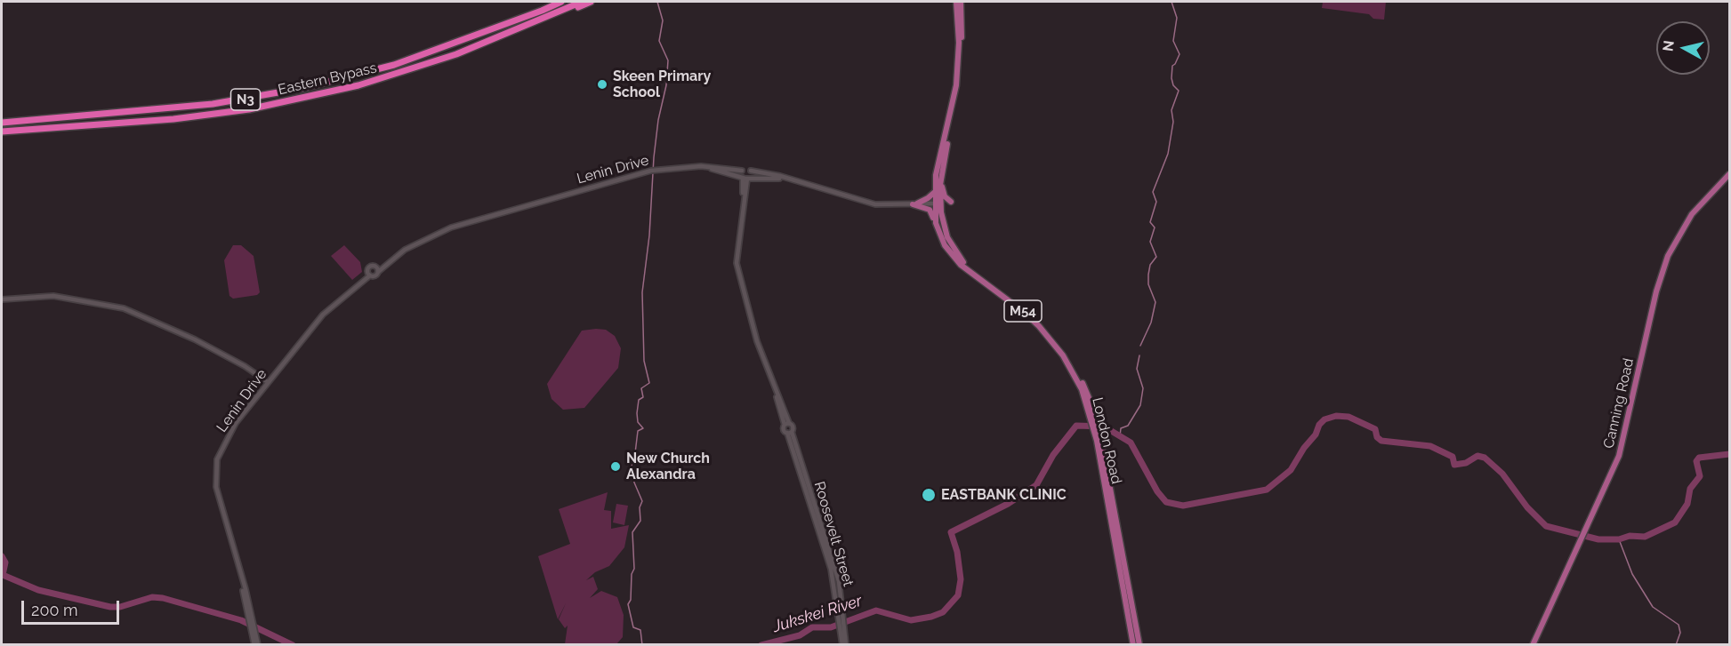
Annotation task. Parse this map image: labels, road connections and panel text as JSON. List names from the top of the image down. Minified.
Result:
{"streets":{"highway":["Eastern Bypass","N3"],"main road":["M54","Canning Road","London Road"],"street":["Lenin Drive","Roosevelt Street"]},"water":["Jukskei River"],"places":["Skeen Primary School","New Church Alexandra","EASTBANK CLINIC"],"scale_bar":"200 m","north":"left"}
